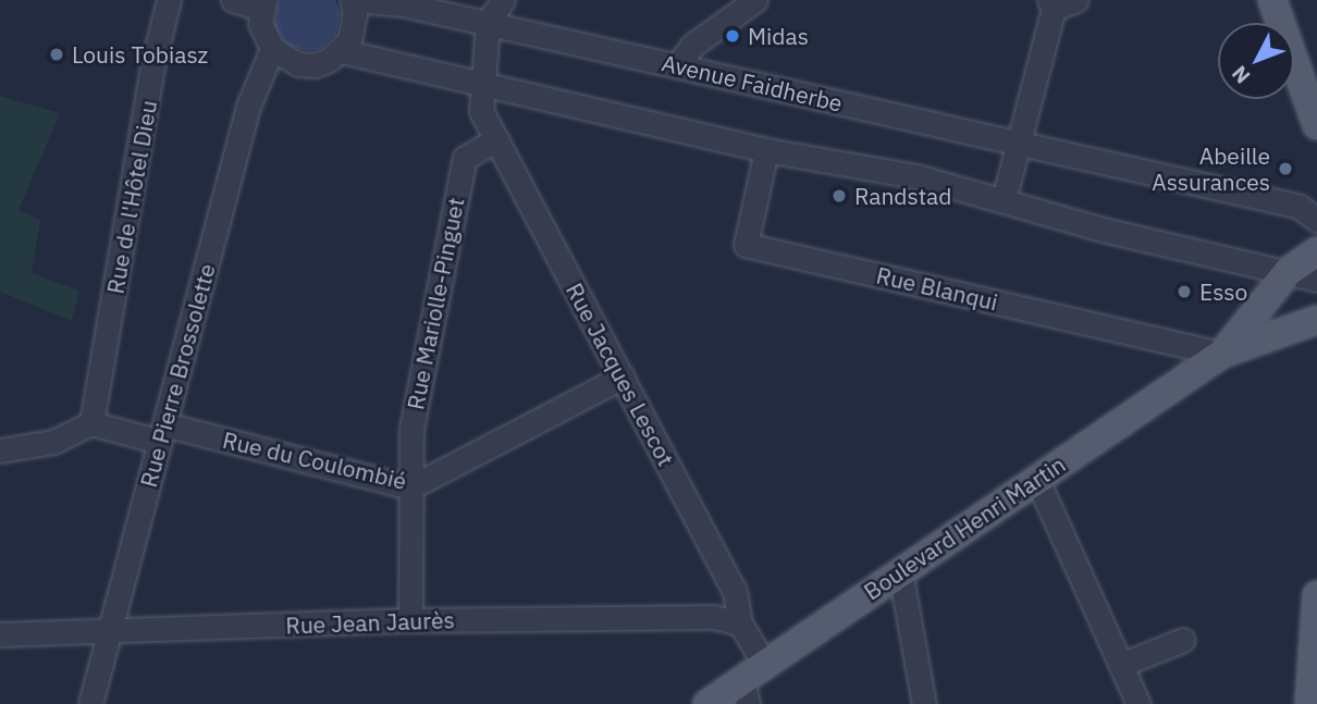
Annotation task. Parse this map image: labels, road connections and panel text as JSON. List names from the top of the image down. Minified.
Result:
{"streets":{"main road":["Boulevard Henri Martin"],"street":["Avenue Faidherbe","Rue de l'Hôtel Dieu","Rue Blanqui","Rue Mariolle-Pinguet","Rue Jacques Lescot","Rue Pierre Brossolette","Rue du Coulombié","Rue Jean Jaurès"]},"crossings":[["Rue de l'Hôtel Dieu","Rue du Coulombié"],["Rue Blanqui","Boulevard Henri Martin"],["Rue Mariolle-Pinguet","Rue Jacques Lescot"],["Rue Mariolle-Pinguet","Rue du Coulombié"],["Rue Mariolle-Pinguet","Rue Jean Jaurès"],["Rue Jacques Lescot","Rue du Coulombié"],["Rue Jacques Lescot","Boulevard Henri Martin"],["Rue Jacques Lescot","Rue Jean Jaurès"],["Rue Pierre Brossolette","Rue du Coulombié"],["Rue Pierre Brossolette","Rue Jean Jaurès"]],"places":["Midas","Louis Tobiasz","Abeille Assurances","Randstad","Esso"],"north":"bottom left"}
